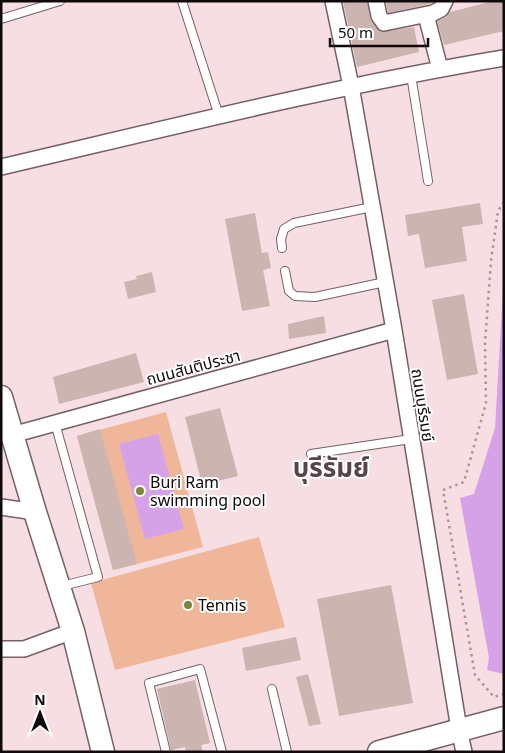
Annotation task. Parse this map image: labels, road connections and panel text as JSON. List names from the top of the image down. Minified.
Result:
{"streets":{"street":["ถนนสันติประชา","ถนนบุรีรมย์"]},"crossings":[["ถนนสันติประชา","ถนนบุรีรมย์"]],"districts":["บุรีรัมย์"],"places":["Buri Ram swimming pool","Tennis"],"scale_bar":"50 m","north":"top"}
